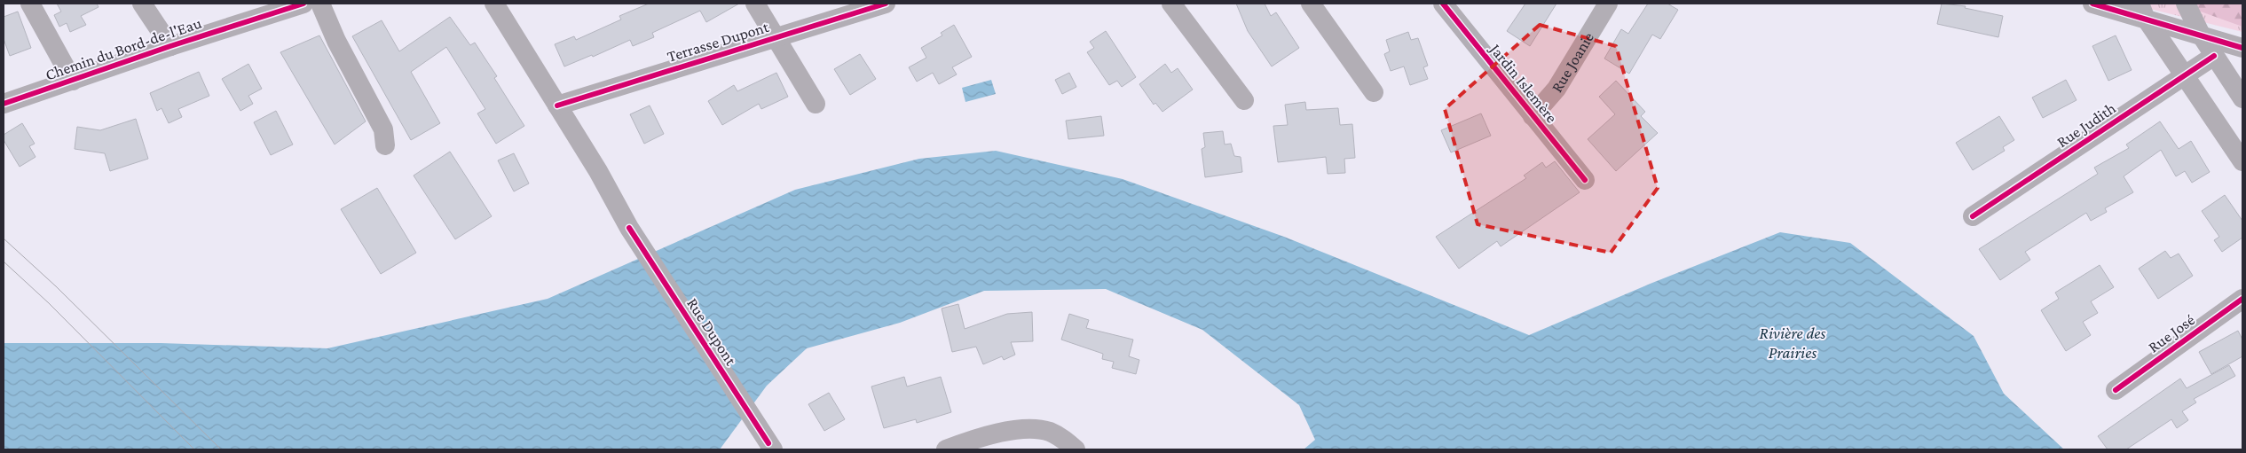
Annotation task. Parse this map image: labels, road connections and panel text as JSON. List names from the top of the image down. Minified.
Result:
{"streets":{"street":["Terrasse Dupont","Chemin du Bord-de-l'Eau","Rue Joanie","Jardin Islemère","Rue Judith","Rue Dupont","Rue José"]},"crossings":[["Terrasse Dupont","Rue Dupont"],["Rue Joanie","Jardin Islemère"]],"water":["Rivière des Prairies"]}
